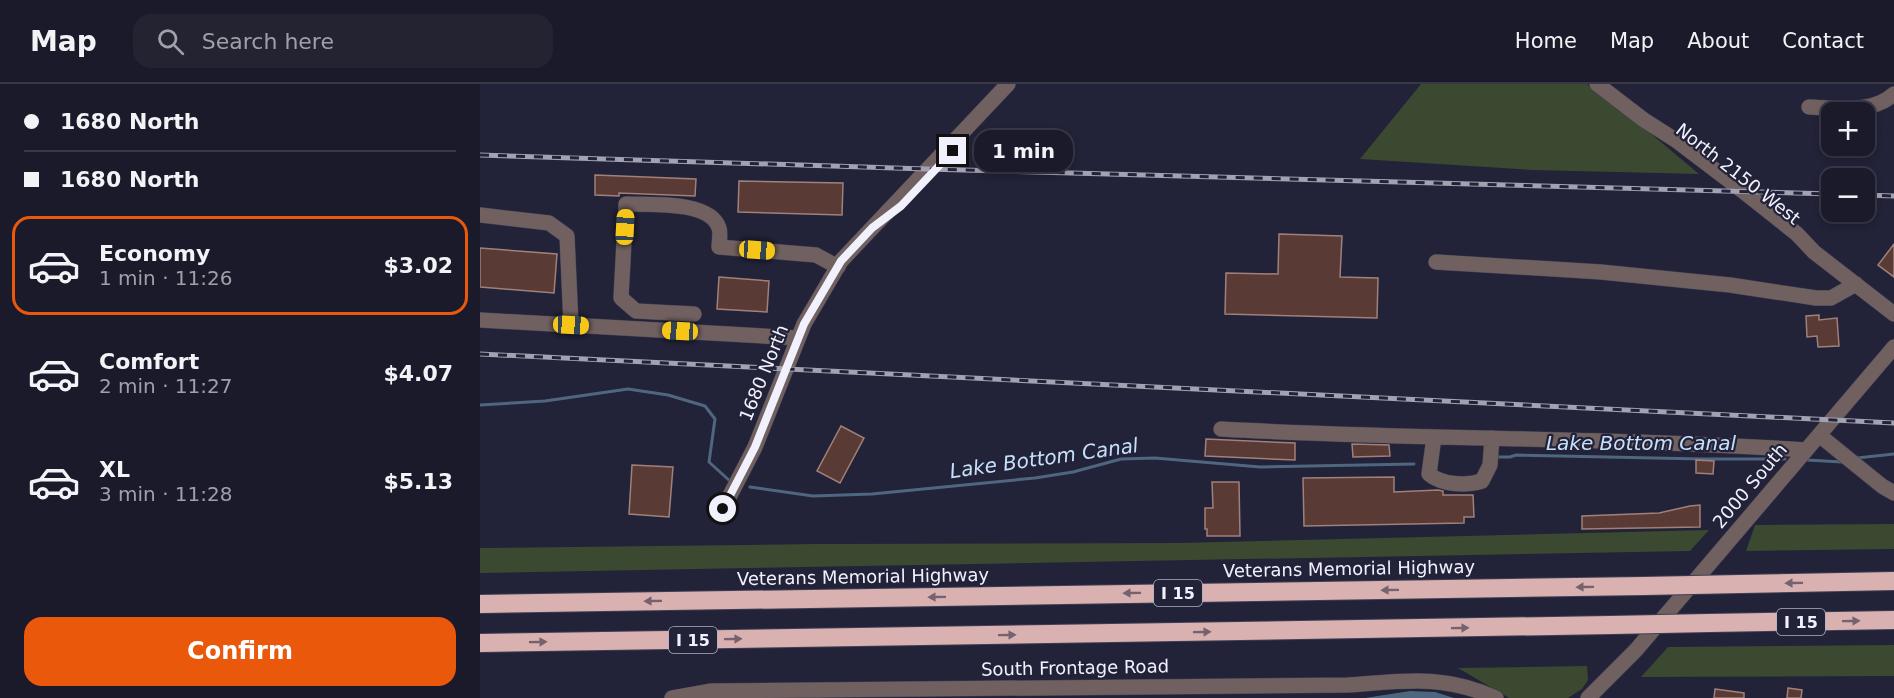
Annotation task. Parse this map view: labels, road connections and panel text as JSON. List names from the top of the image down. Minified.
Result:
{"streets":{"highway":["Veterans Memorial Highway","I 15"],"street":["North 2150 West","1680 North","2000 South","South Frontage Road"]},"water":["Lake Bottom Canal"],"page":{"header":"Map","search":"Search here","nav":["Home","Map","About","Contact"],"banner":["1680 North","1680 North"],"map_buttons":["+","−"],"bubble":"1 min","list":[{"name":"Economy","note":"1 min · 11:26","value":"$3.02"},{"name":"Comfort","note":"2 min · 11:27","value":"$4.07"},{"name":"XL","note":"3 min · 11:28","value":"$5.13"}],"buttons":"Confirm"}}
